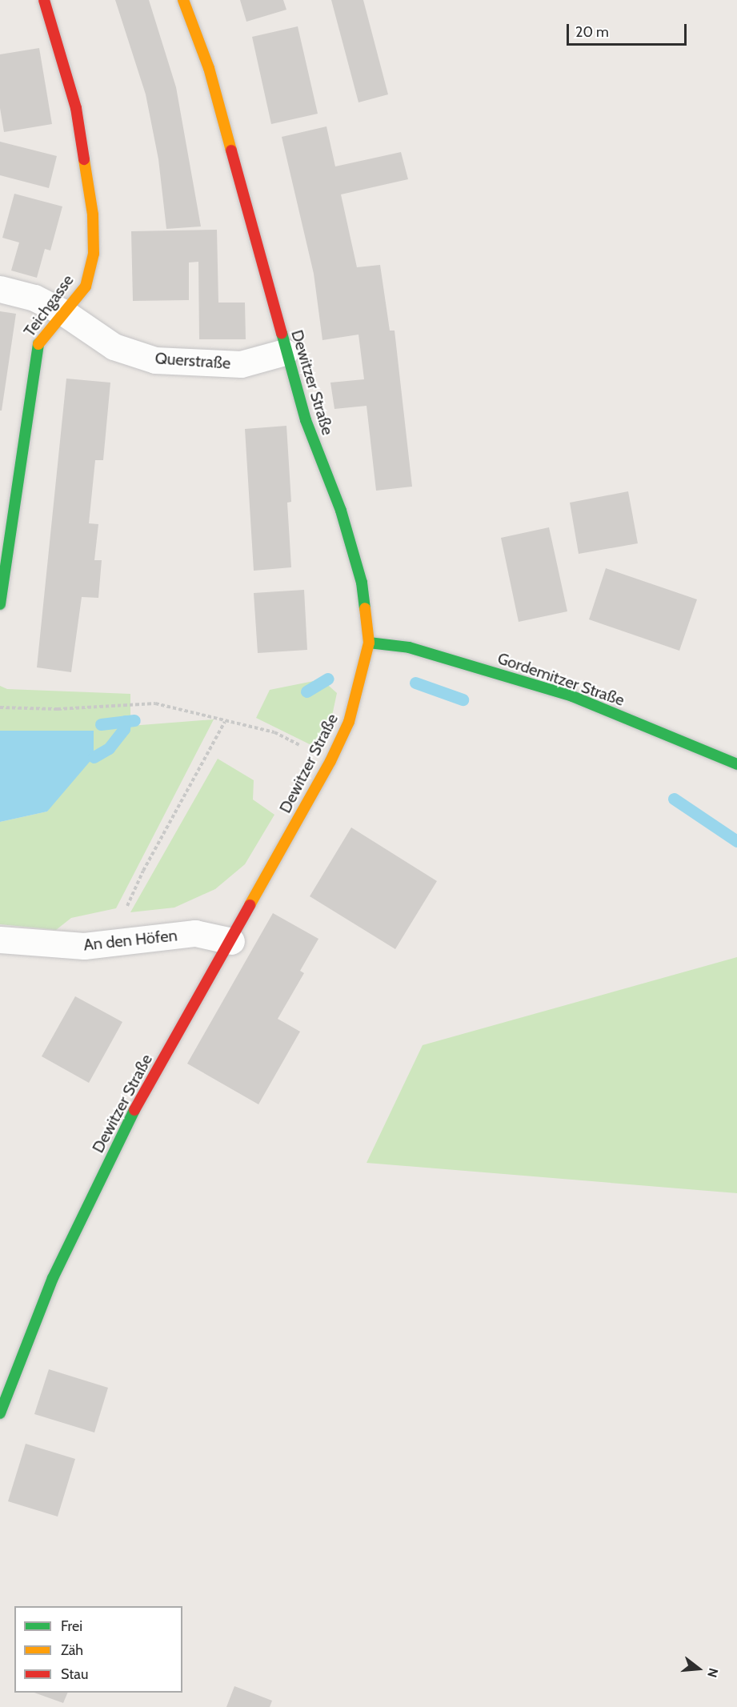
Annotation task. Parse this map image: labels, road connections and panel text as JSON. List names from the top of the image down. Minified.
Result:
{"streets":{"street":["Teichgasse","Querstraße","Dewitzer Straße","Gordemitzer Straße","An den Höfen"]},"crossings":[["Teichgasse","Querstraße"],["Querstraße","Dewitzer Straße"],["Dewitzer Straße","Gordemitzer Straße"],["Dewitzer Straße","An den Höfen"]],"legend":["Frei","Zäh","Stau"],"scale_bar":"20 m","north":"right"}
